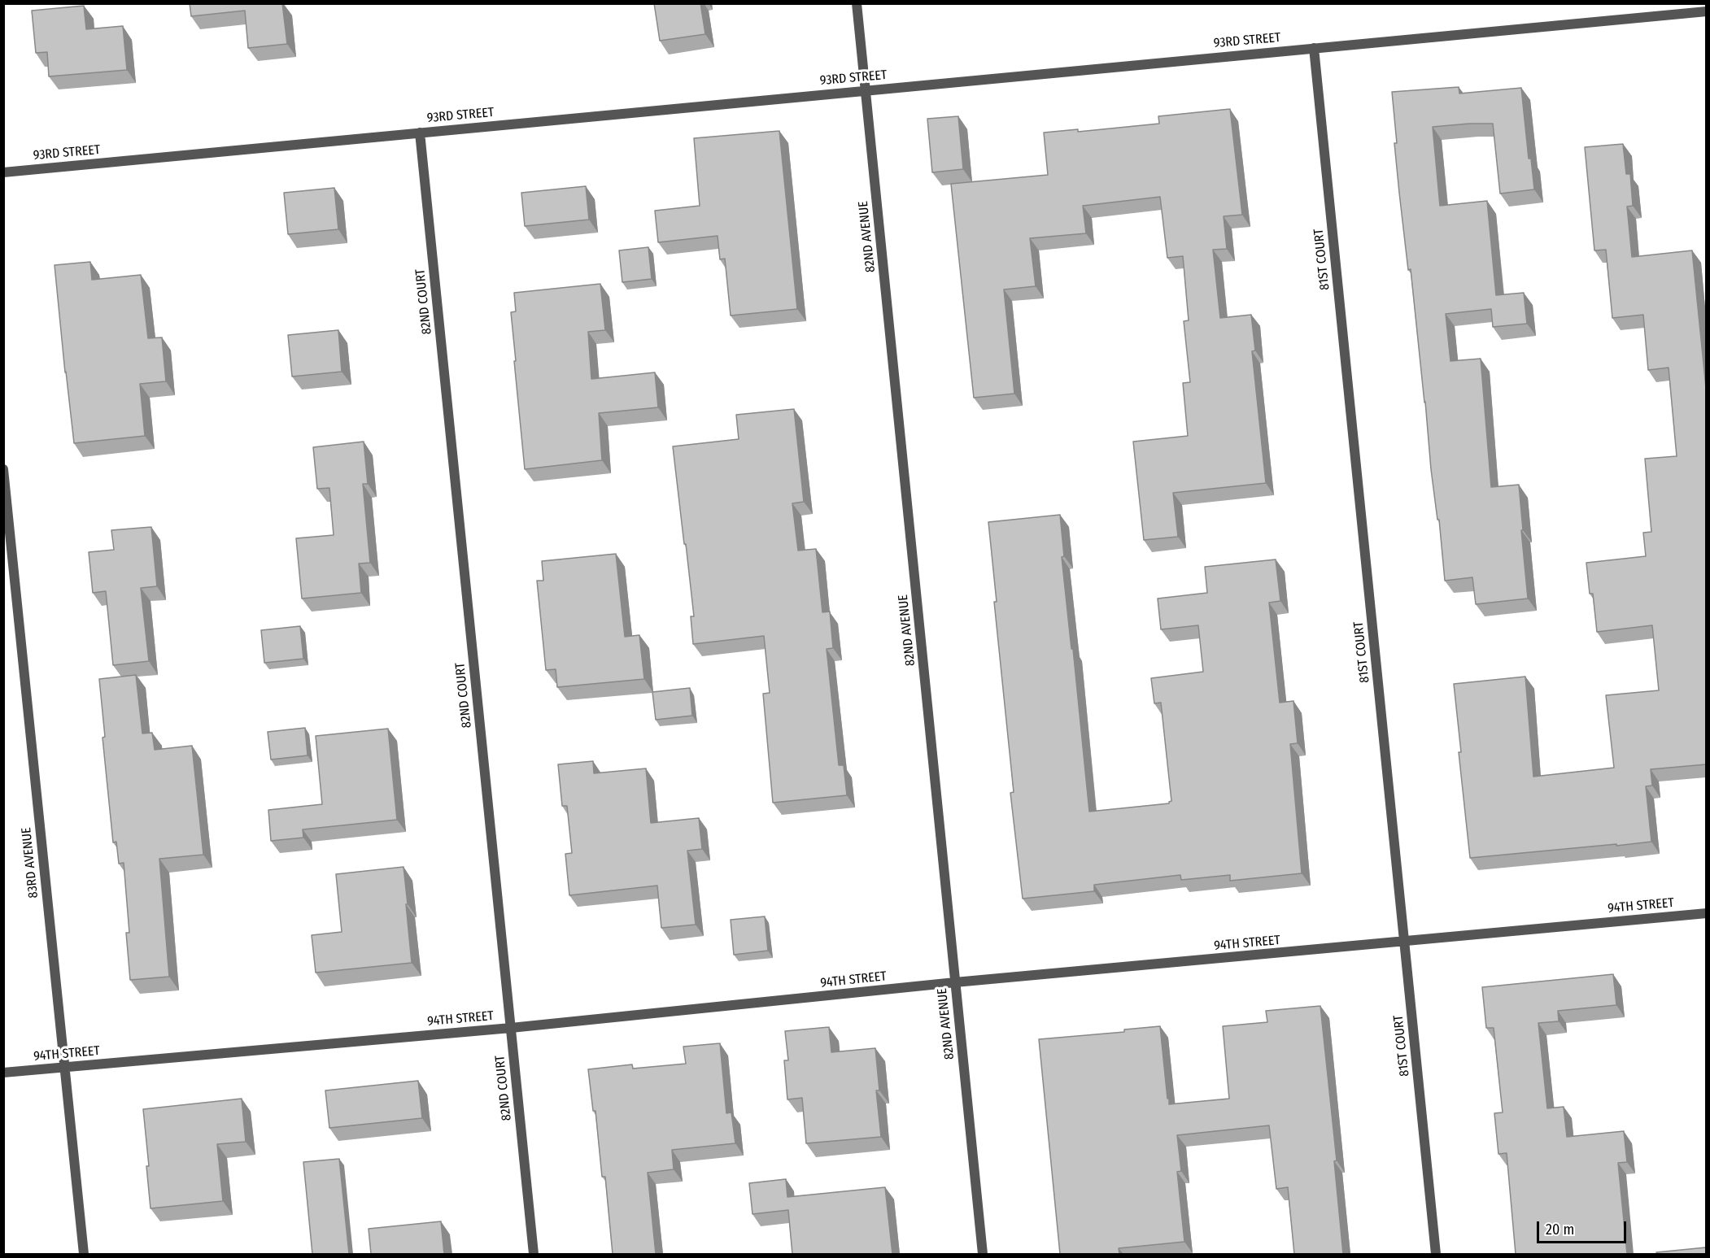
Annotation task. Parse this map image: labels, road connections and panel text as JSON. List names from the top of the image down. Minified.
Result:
{"streets":{"street":["93RD STREET","82ND AVENUE","81ST COURT","82ND COURT","83RD AVENUE","94TH STREET"]},"crossings":[["93RD STREET","82ND AVENUE"],["93RD STREET","81ST COURT"],["93RD STREET","82ND COURT"],["82ND AVENUE","94TH STREET"],["81ST COURT","94TH STREET"],["82ND COURT","94TH STREET"],["83RD AVENUE","94TH STREET"]],"scale_bar":"20 m"}
